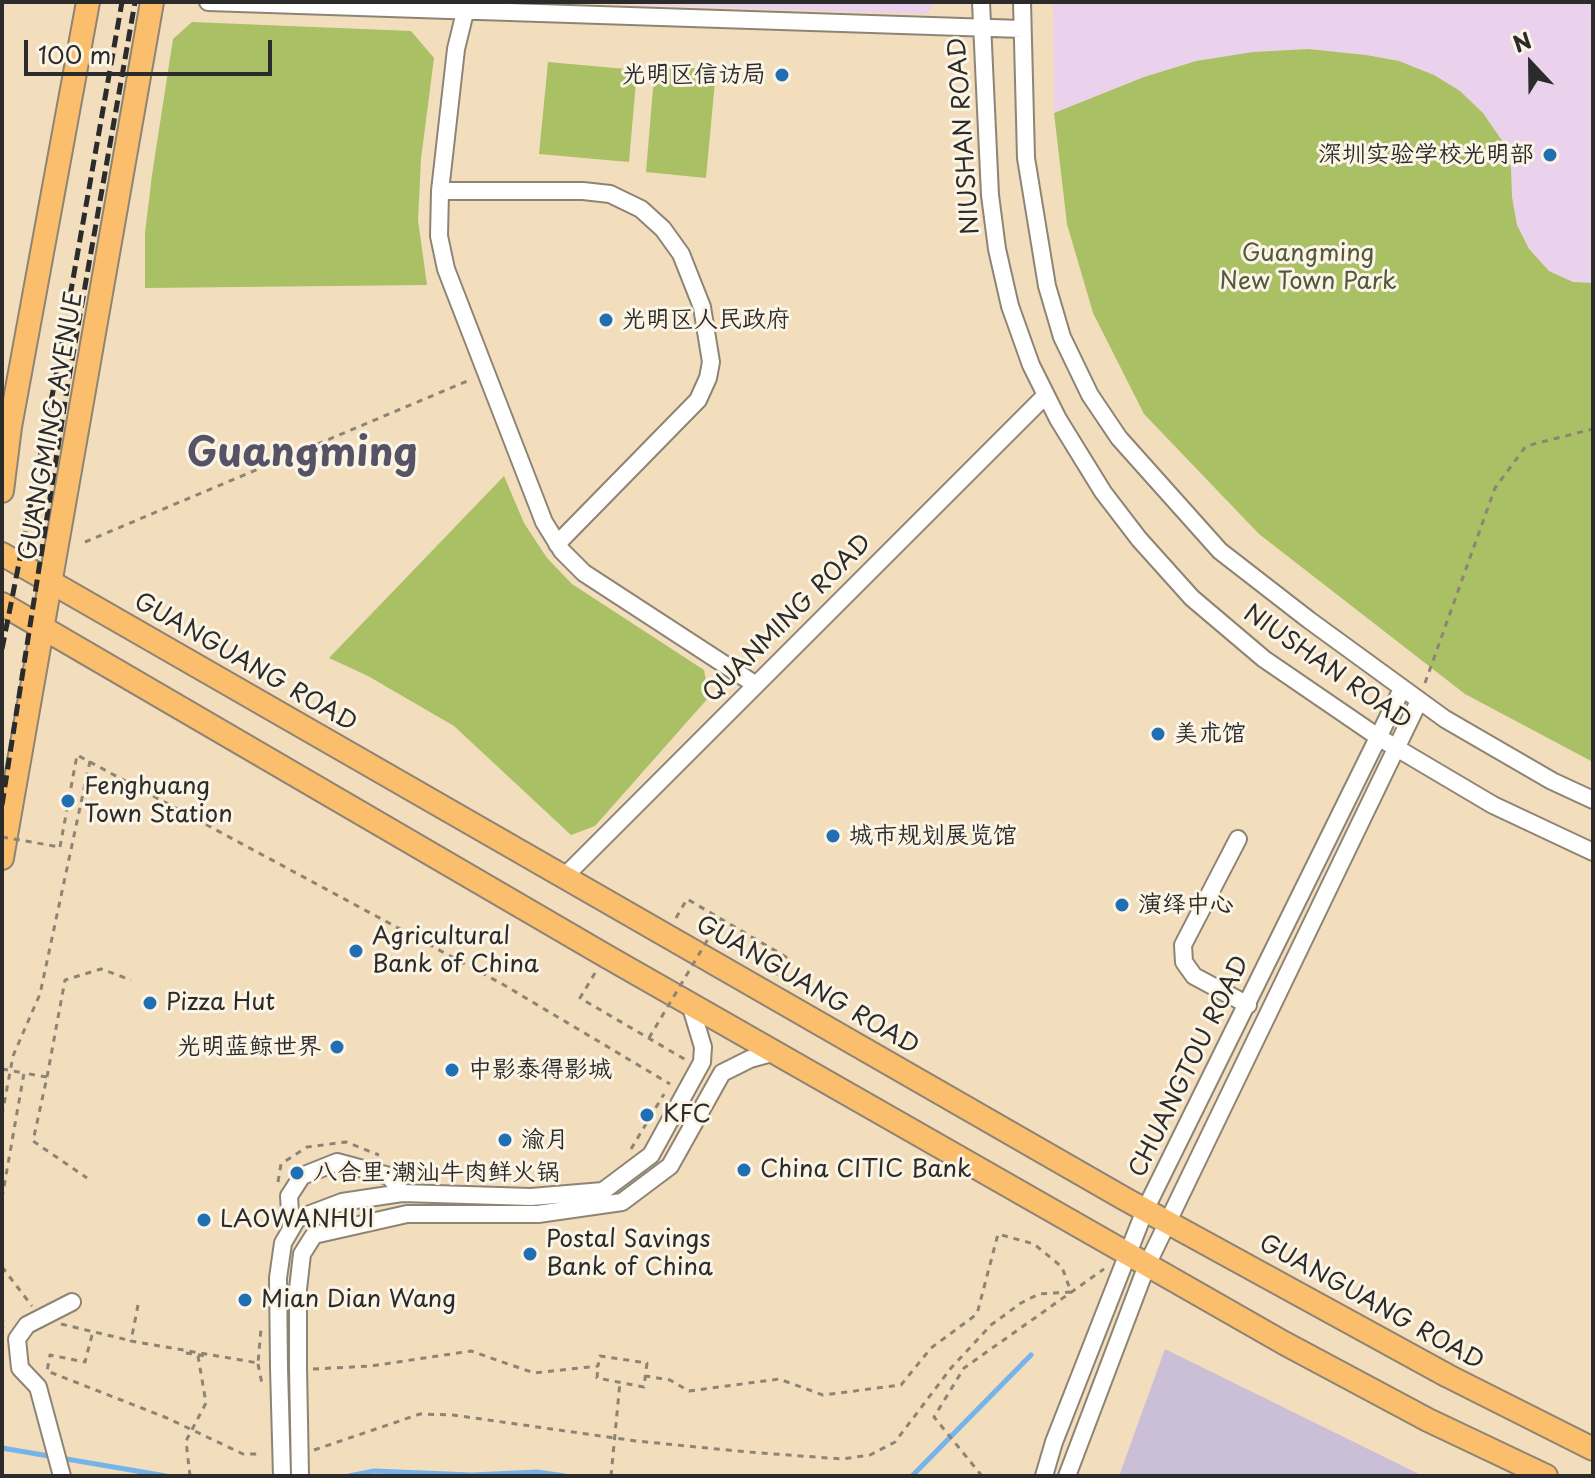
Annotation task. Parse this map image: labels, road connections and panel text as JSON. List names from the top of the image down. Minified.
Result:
{"streets":{"main road":["GUANGMING AVENUE","GUANGUANG ROAD"],"street":["NIUSHAN ROAD","QUANMING ROAD","CHUANGTOU ROAD"]},"crossings":[["NIUSHAN ROAD","QUANMING ROAD"],["NIUSHAN ROAD","CHUANGTOU ROAD"],["GUANGMING AVENUE","GUANGUANG ROAD"],["QUANMING ROAD","GUANGUANG ROAD"],["GUANGUANG ROAD","CHUANGTOU ROAD"]],"districts":["Guangming"],"parks":["Guangming New Town Park"],"places":["光明区信访局","深圳实验学校光明部","光明区人民政府","美术馆","Fenghuang Town Station","城市规划展览馆","演绎中心","Agricultural Bank of China","Pizza Hut","光明蓝鲸世界","中影泰得影城","KFC","渝月","China CITIC Bank","八合里·潮汕牛肉鲜火锅","LAOWANHUI","Postal Savings Bank of China","Mian Dian Wang"],"scale_bar":"100 m","north":"top"}
